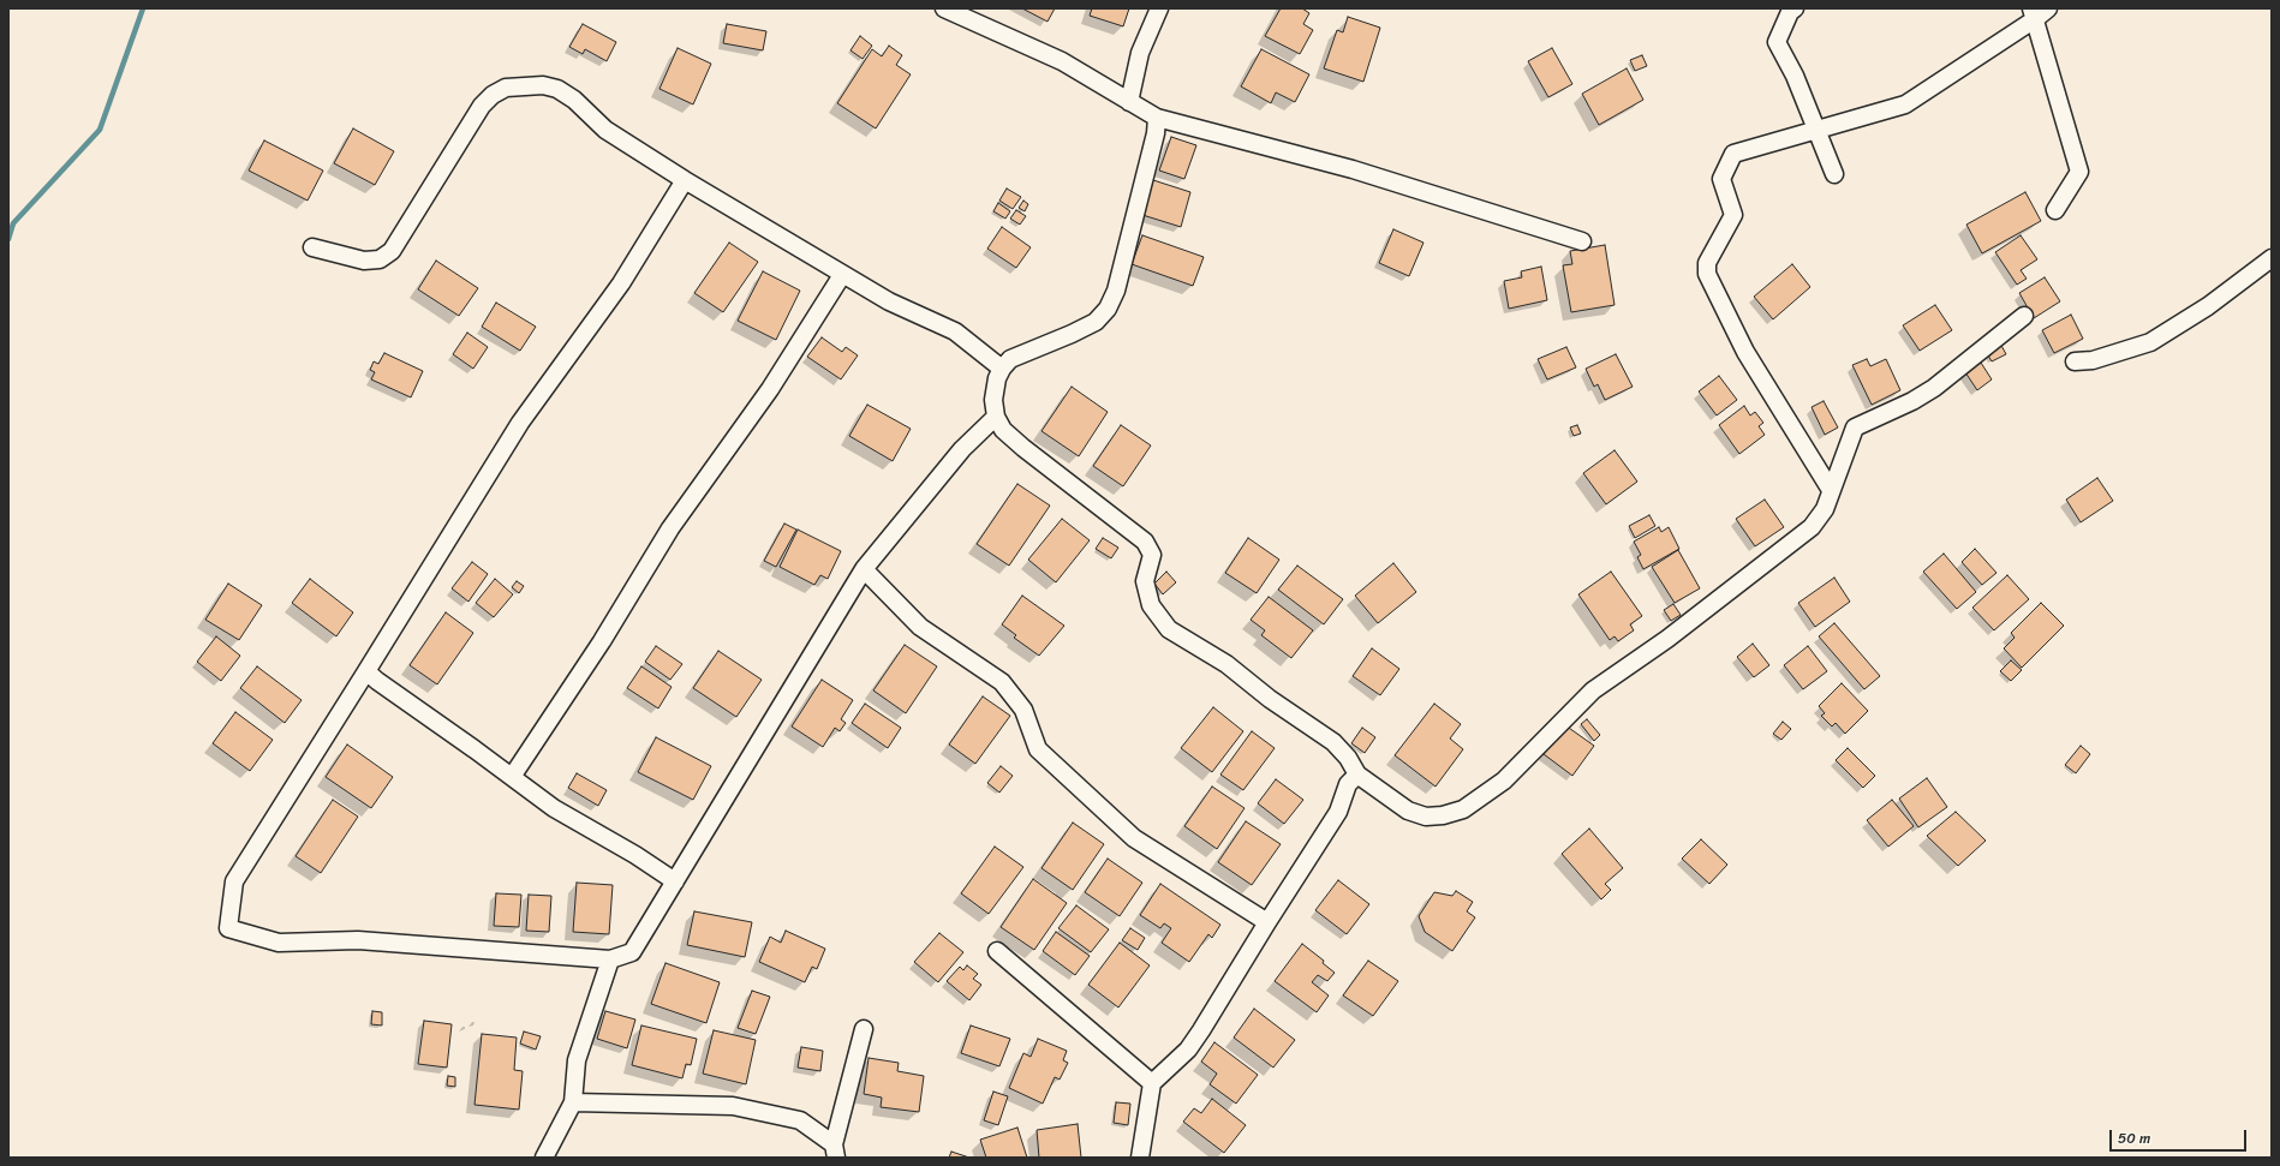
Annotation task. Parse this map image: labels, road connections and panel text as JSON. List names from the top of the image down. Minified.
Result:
{"scale_bar":"50 m"}
